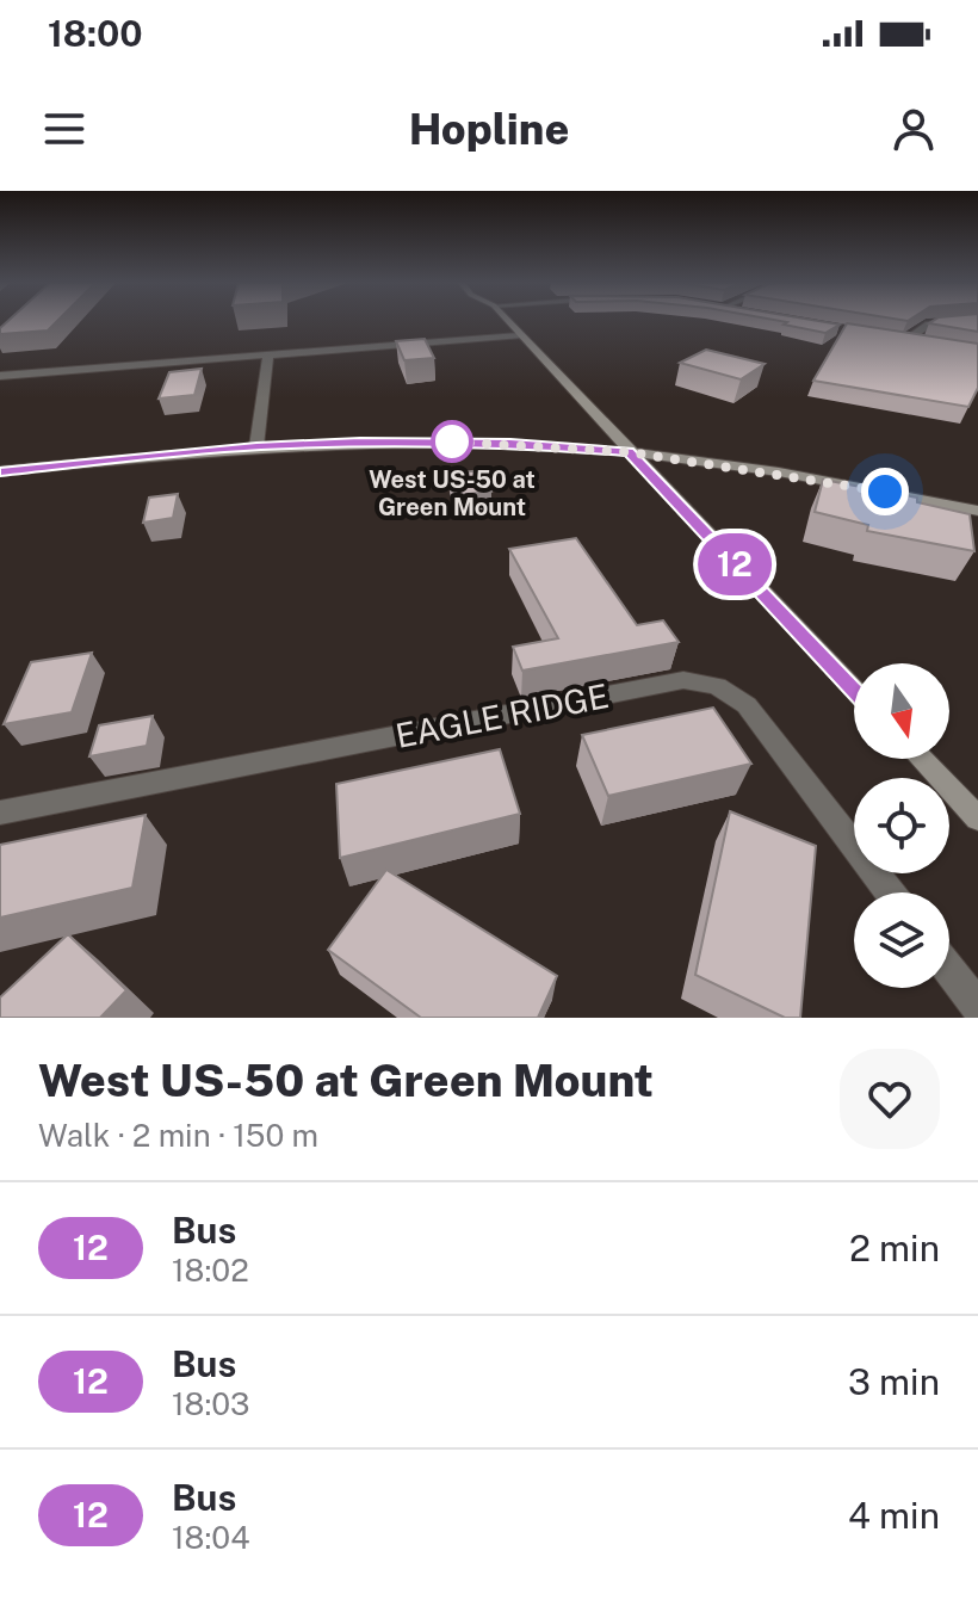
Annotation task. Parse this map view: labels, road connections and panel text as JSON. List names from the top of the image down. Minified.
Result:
{"streets":{"street":["EAGLE RIDGE"]},"places":["West US-50 at Green Mount"],"lines":["bus line 12"],"north":"bottom","page":{"status":"18:00","header":"Hopline","on_map":"12","heading":["West US-50 at Green Mount","Walk · 2 min · 150 m"],"list":[{"mark":"12","name":"Bus","note":"18:02","value":"2 min"},{"mark":"12","name":"Bus","note":"18:03","value":"3 min"},{"mark":"12","name":"Bus","note":"18:04","value":"4 min"}]}}
